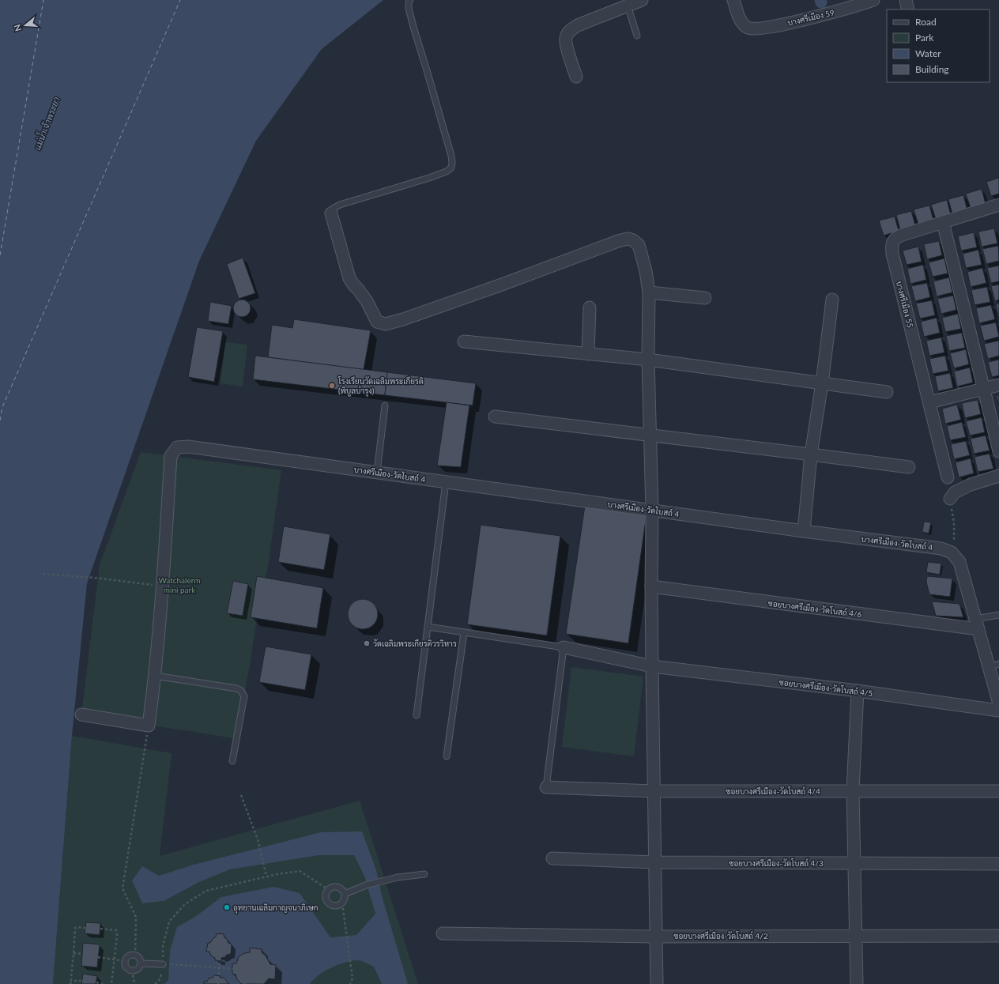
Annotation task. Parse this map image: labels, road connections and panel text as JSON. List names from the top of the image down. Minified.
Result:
{"streets":{"street":["บางศรีเมือง 59","บางศรีเมือง 55","บางศรีเมือง-วัดโบสถ์ 4","ซอยบางศรีเมือง-วัดโบสถ์ 4/6","ซอยบางศรีเมือง-วัดโบสถ์ 4/5","ซอยบางศรีเมือง-วัดโบสถ์ 4/4","ซอยบางศรีเมือง-วัดโบสถ์ 4/3","ซอยบางศรีเมือง-วัดโบสถ์ 4/2"]},"water":["แม่น้ำเจ้าพระยา"],"parks":["Watchalerm mini park"],"places":["โรงเรียนวัดเฉลิมพระเกียรติ (พิบูลบำรุง)","วัดเฉลิมพระเกียรติวรวิหาร","อุทยานเฉลิมกาญจนาภิเษก"],"legend":["Road","Park","Water","Building"],"north":"left"}
